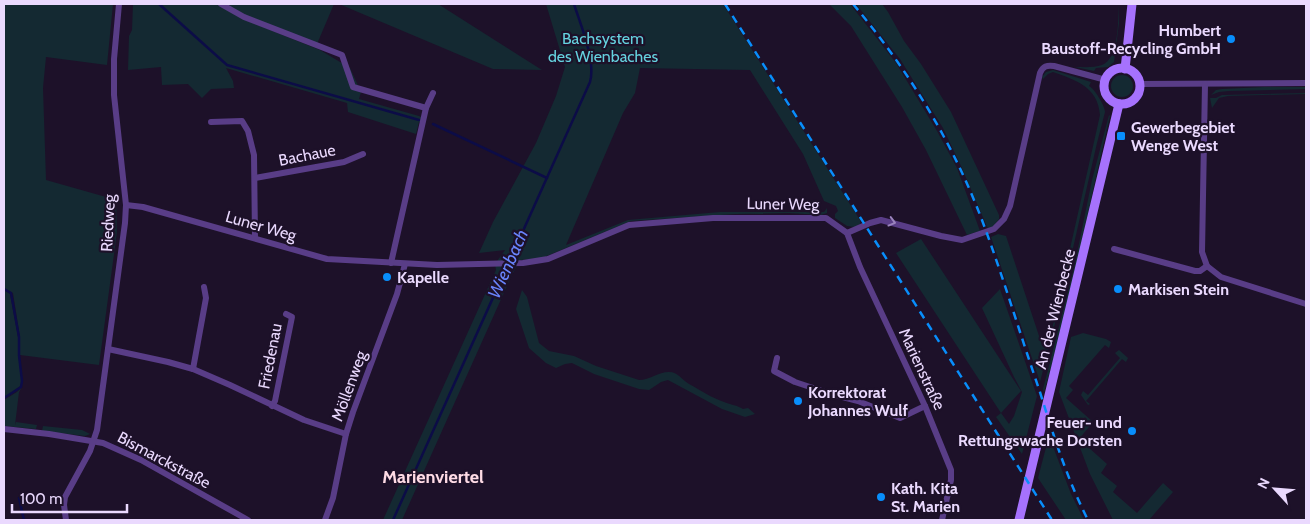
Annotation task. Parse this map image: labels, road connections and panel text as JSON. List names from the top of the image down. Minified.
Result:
{"streets":{"street":["Bachaue","Luner Weg","Riedweg","An der Wienbecke","Friedenau","Marienstraße","Möllenweg","Bismarckstraße"]},"crossings":[["Luner Weg","Riedweg"],["Luner Weg","Marienstraße"],["Luner Weg","Möllenweg"],["Riedweg","Friedenau"],["Riedweg","Bismarckstraße"],["Friedenau","Möllenweg"]],"districts":["Marienviertel"],"water":["Wienbach"],"parks":["Bachsystem des Wienbaches"],"places":{"other":["Humbert Baustoff-Recycling GmbH","Kapelle","Markisen Stein","Korrektorat Johannes Wulf","Feuer- und Rettungswache Dorsten","Kath. Kita St. Marien"],"transit":["Gewerbegebiet Wenge West"]},"scale_bar":"100 m","north":"top left"}
